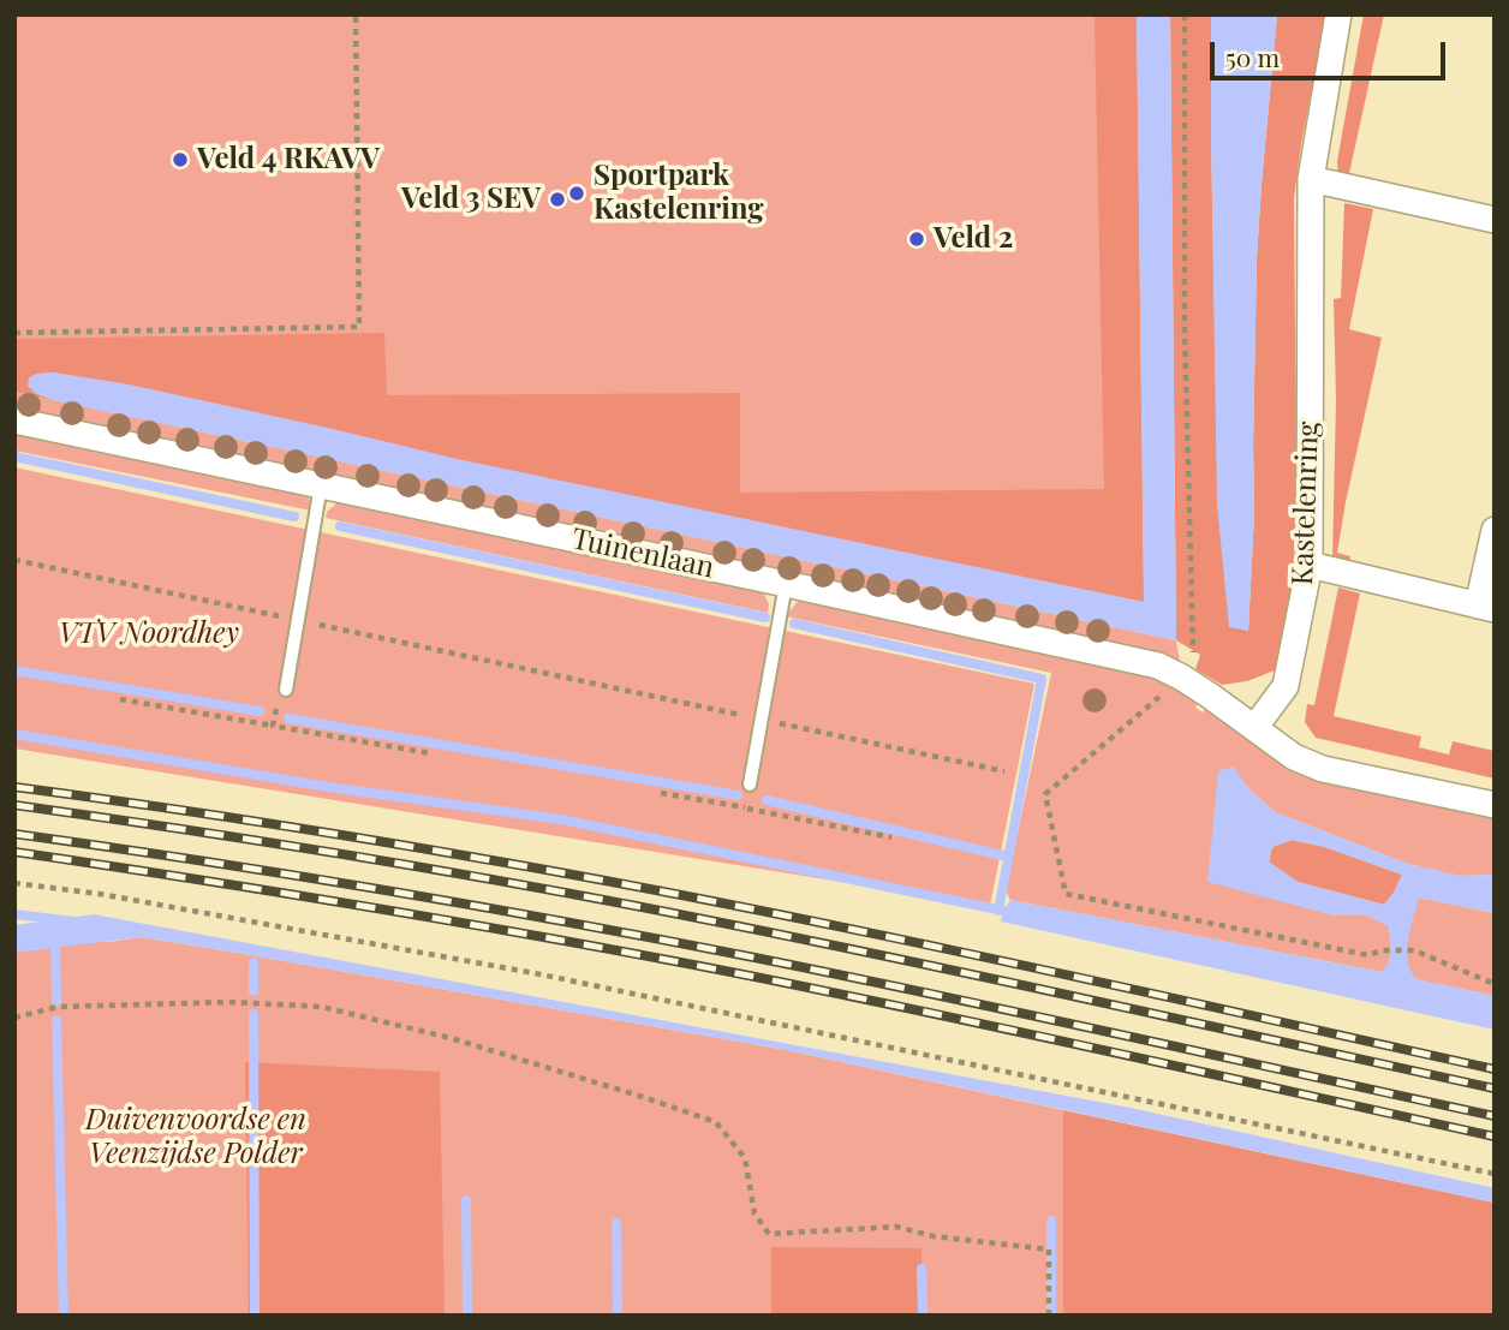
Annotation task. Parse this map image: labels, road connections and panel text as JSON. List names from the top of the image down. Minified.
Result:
{"streets":{"street":["Kastelenring","Tuinenlaan"]},"crossings":[["Kastelenring","Tuinenlaan"]],"parks":["VTV Noordhey","Duivenvoordse en Veenzijdse Polder"],"places":["Veld 4 RKAVV","Sportpark Kastelenring","Veld 3 SEV","Veld 2"],"scale_bar":"50 m"}
